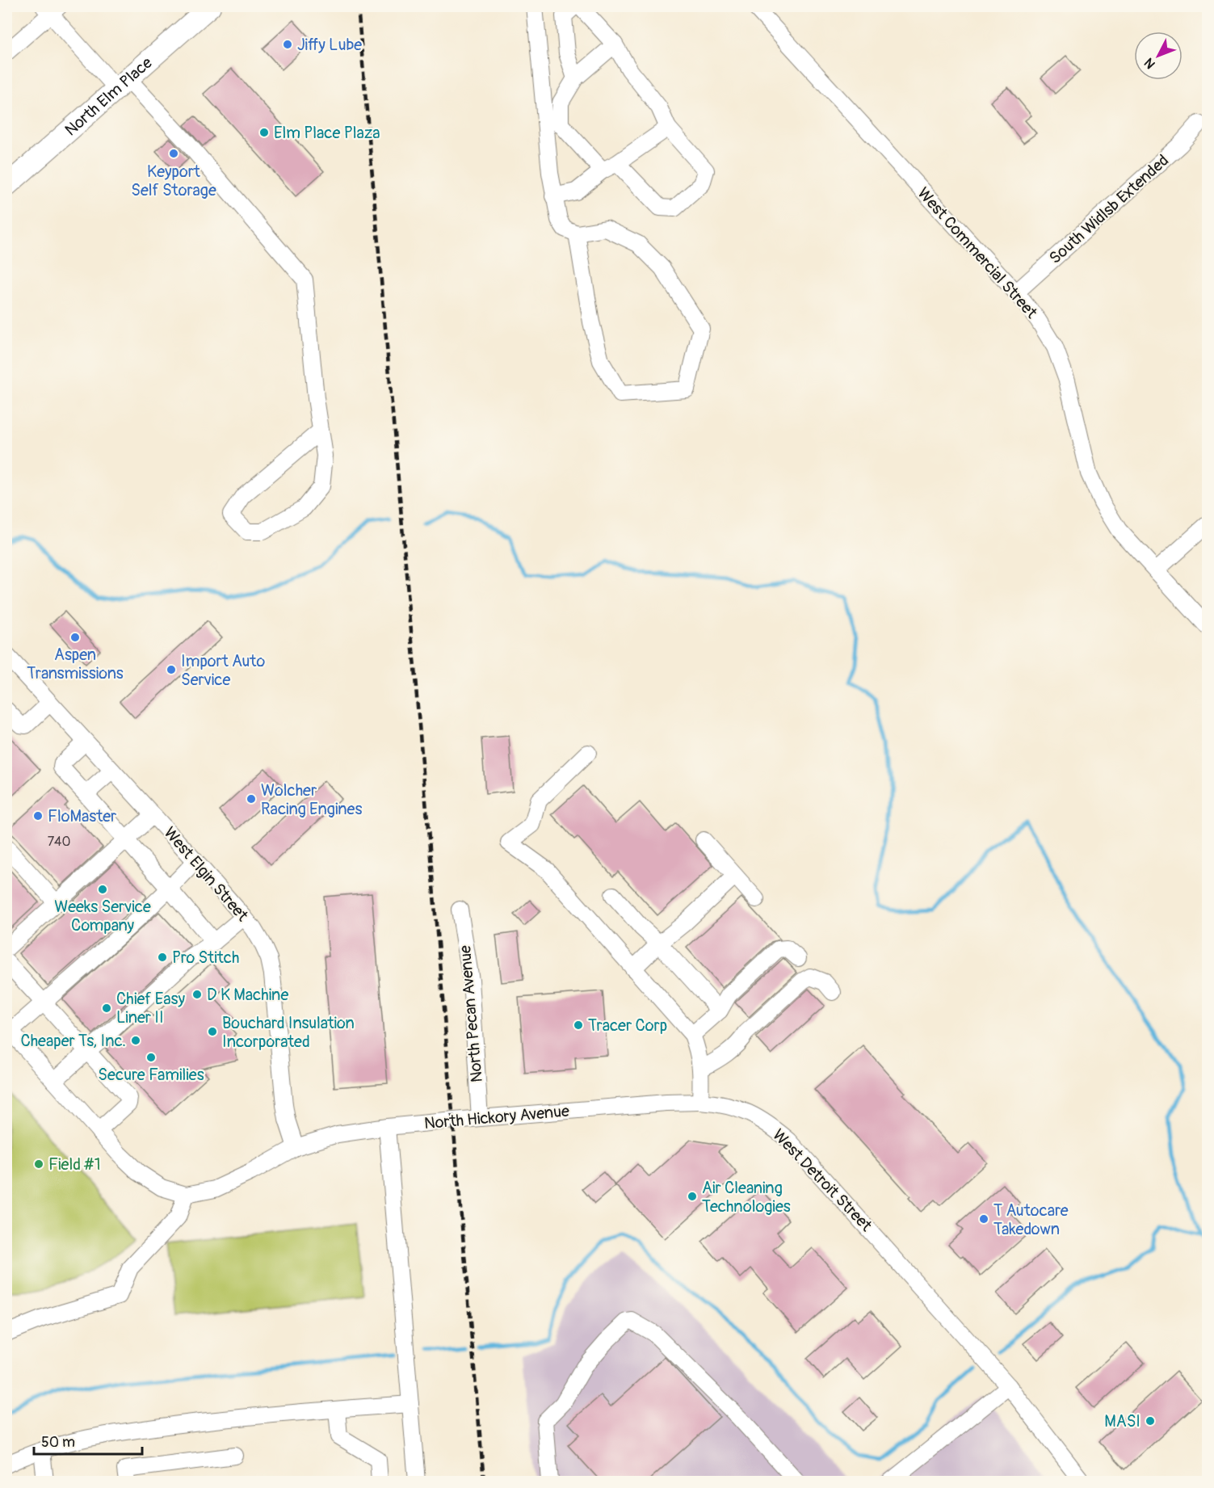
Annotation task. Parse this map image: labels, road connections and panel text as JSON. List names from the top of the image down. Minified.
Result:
{"streets":{"main road":["North Elm Place"],"street":["South Widlsb Extended","West Commercial Street","West Elgin Street","North Pecan Avenue","North Hickory Avenue","West Detroit Street"]},"crossings":[["South Widlsb Extended","West Commercial Street"],["West Elgin Street","North Hickory Avenue"],["North Pecan Avenue","North Hickory Avenue"],["North Hickory Avenue","West Detroit Street"]],"places":["Jiffy Lube","Elm Place Plaza","Keyport Self Storage","Aspen Transmissions","Import Auto Service","Wolcher Racing Engines","FloMaster","Weeks Service Company","Pro Stitch","D K Machine","Chief Easy Liner II","Tracer Corp","Bouchard Insulation Incorporated","Cheaper Ts, Inc.","Secure Families","Field #1","Air Cleaning Technologies","T Autocare Takedown","MASI"],"house_numbers":["740"],"scale_bar":"50 m","north":"bottom left"}
